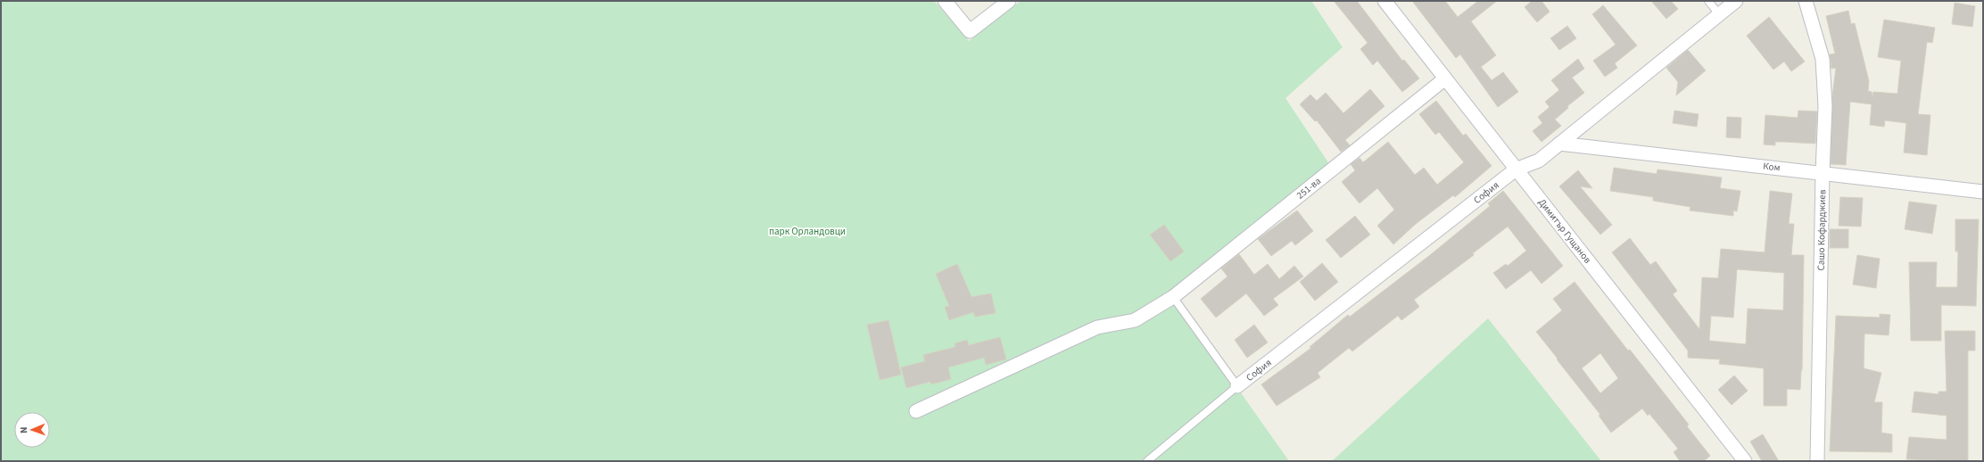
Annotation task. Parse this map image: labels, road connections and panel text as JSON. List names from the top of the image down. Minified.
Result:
{"streets":{"street":["Ком","251-ва","София","Сашо Кофарджиев","Димитър Гущанов"]},"crossings":[["Ком","София"],["Ком","Сашо Кофарджиев"],["251-ва","Димитър Гущанов"],["София","Димитър Гущанов"]],"parks":["парк Орландовци"],"north":"left"}
